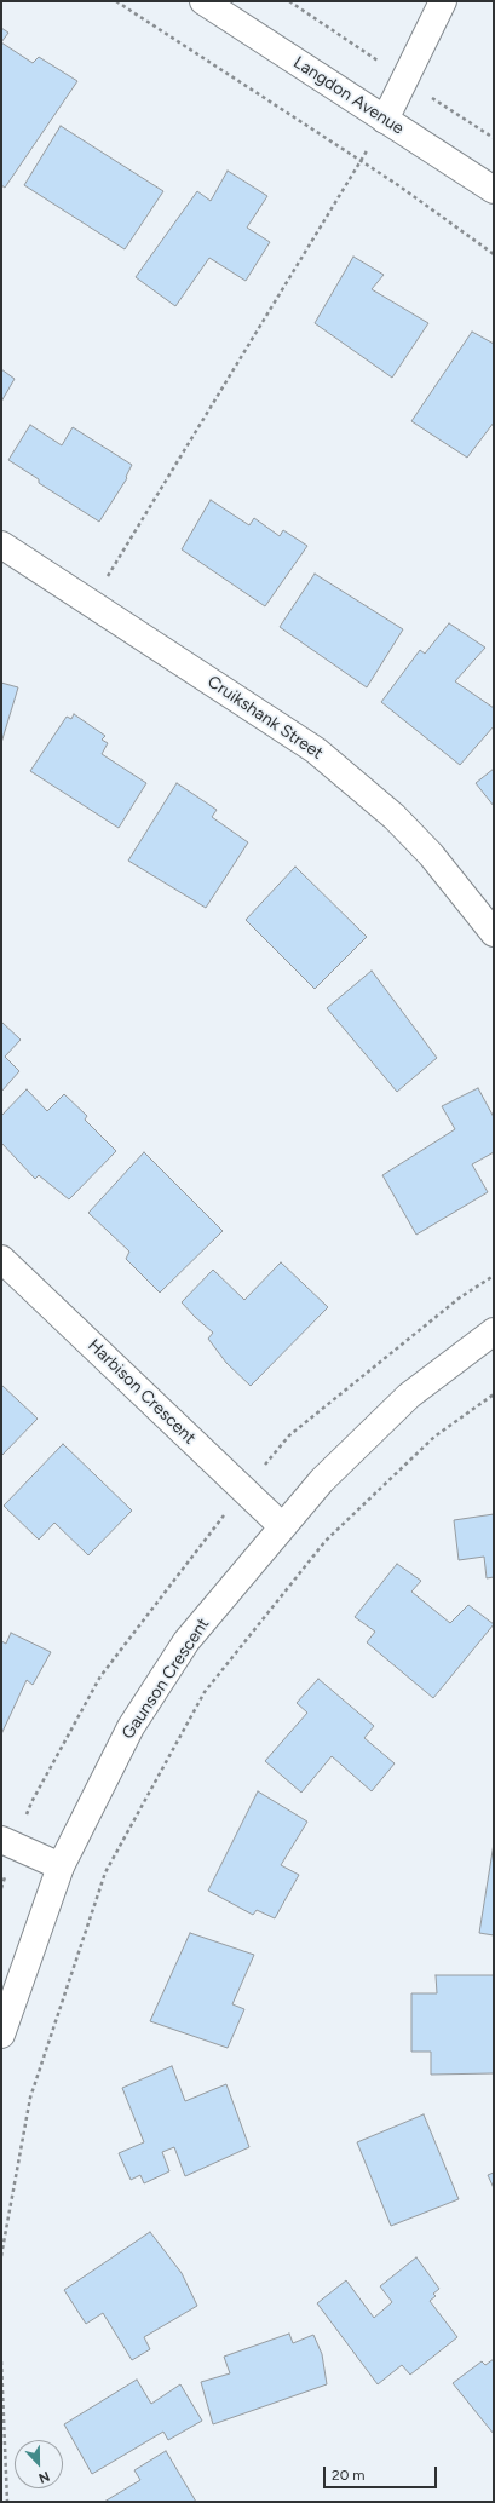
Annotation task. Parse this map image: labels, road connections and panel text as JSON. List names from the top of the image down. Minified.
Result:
{"streets":{"street":["Langdon Avenue","Cruikshank Street","Harbison Crescent","Gaunson Crescent"]},"crossings":[["Harbison Crescent","Gaunson Crescent"]],"scale_bar":"20 m","north":"bottom"}
